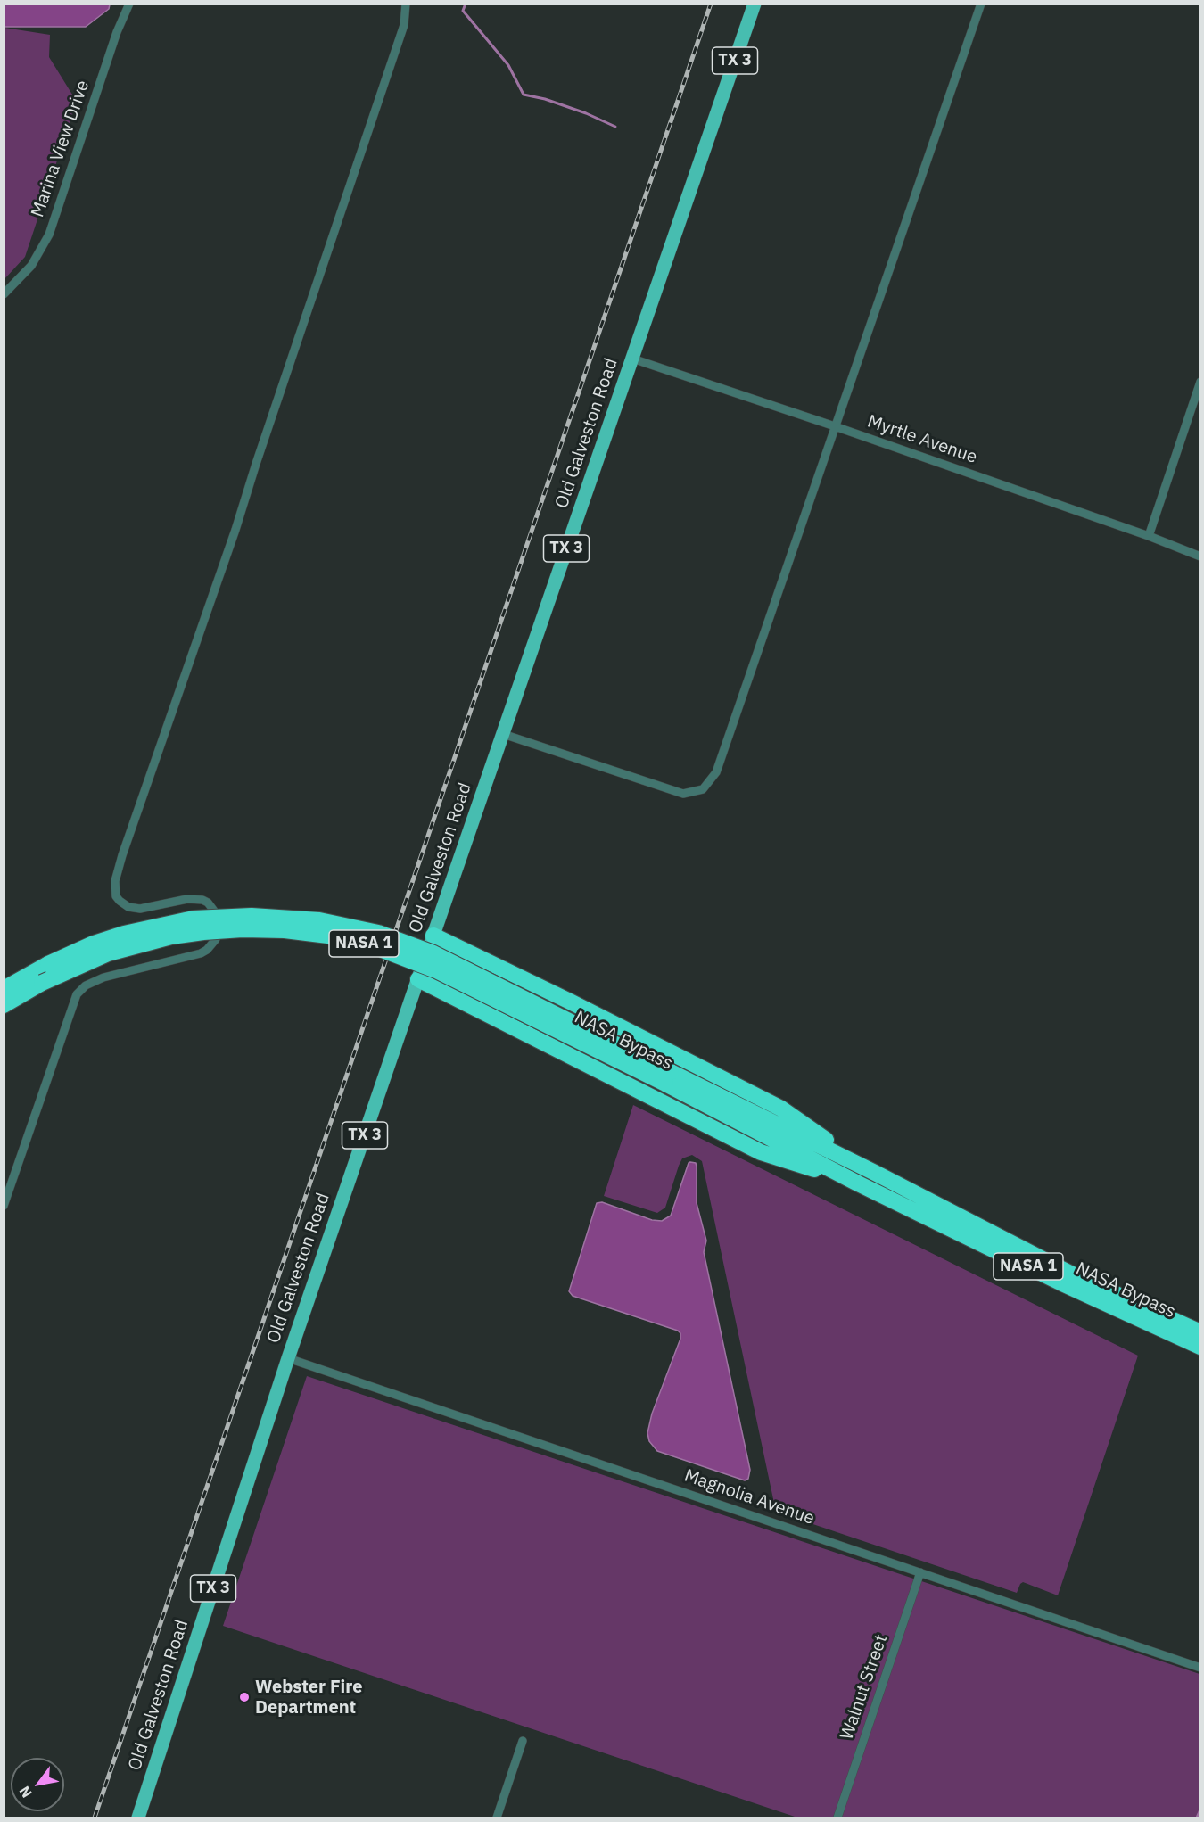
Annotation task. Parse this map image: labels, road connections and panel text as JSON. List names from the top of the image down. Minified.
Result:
{"streets":{"highway":["NASA 1","NASA Bypass"],"main road":["TX 3","Old Galveston Road"],"street":["Marina View Drive","Myrtle Avenue","Magnolia Avenue","Walnut Street"]},"crossings":[["Old Galveston Road","Myrtle Avenue"],["Old Galveston Road","Magnolia Avenue"],["Magnolia Avenue","Walnut Street"]],"places":["Webster Fire Department"],"north":"bottom left"}
